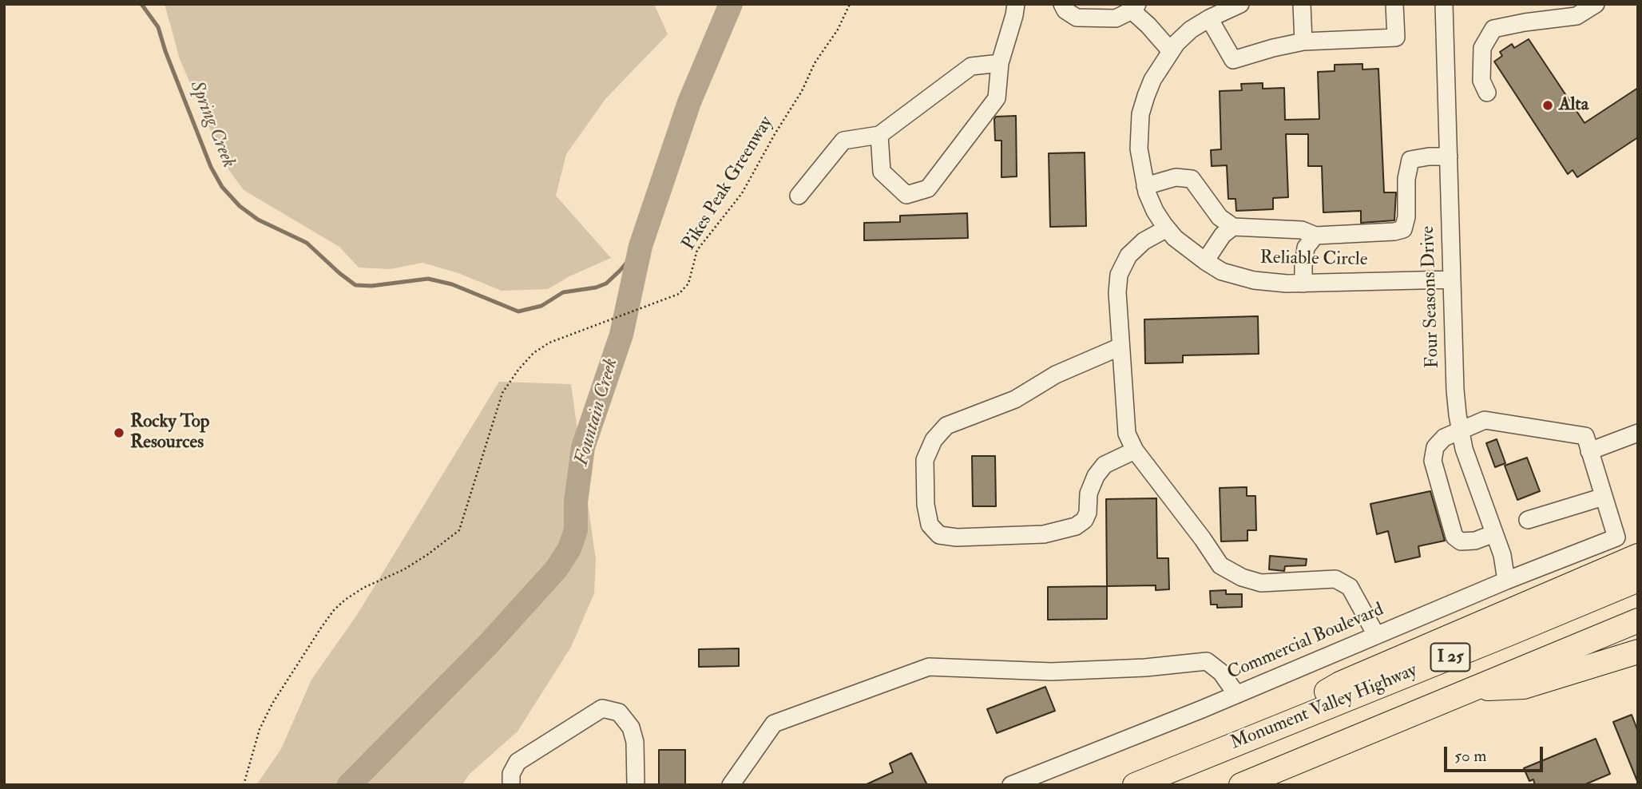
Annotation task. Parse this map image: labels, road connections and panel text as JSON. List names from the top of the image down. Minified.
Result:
{"streets":{"highway":["I 25","Monument Valley Highway"],"street":["Reliable Circle","Four Seasons Drive","Commercial Boulevard"],"path":["Pikes Peak Greenway"]},"crossings":[["Reliable Circle","Four Seasons Drive"],["Four Seasons Drive","Commercial Boulevard"]],"water":["Spring Creek","Fountain Creek"],"places":["Alta","Rocky Top Resources"],"scale_bar":"50 m"}
